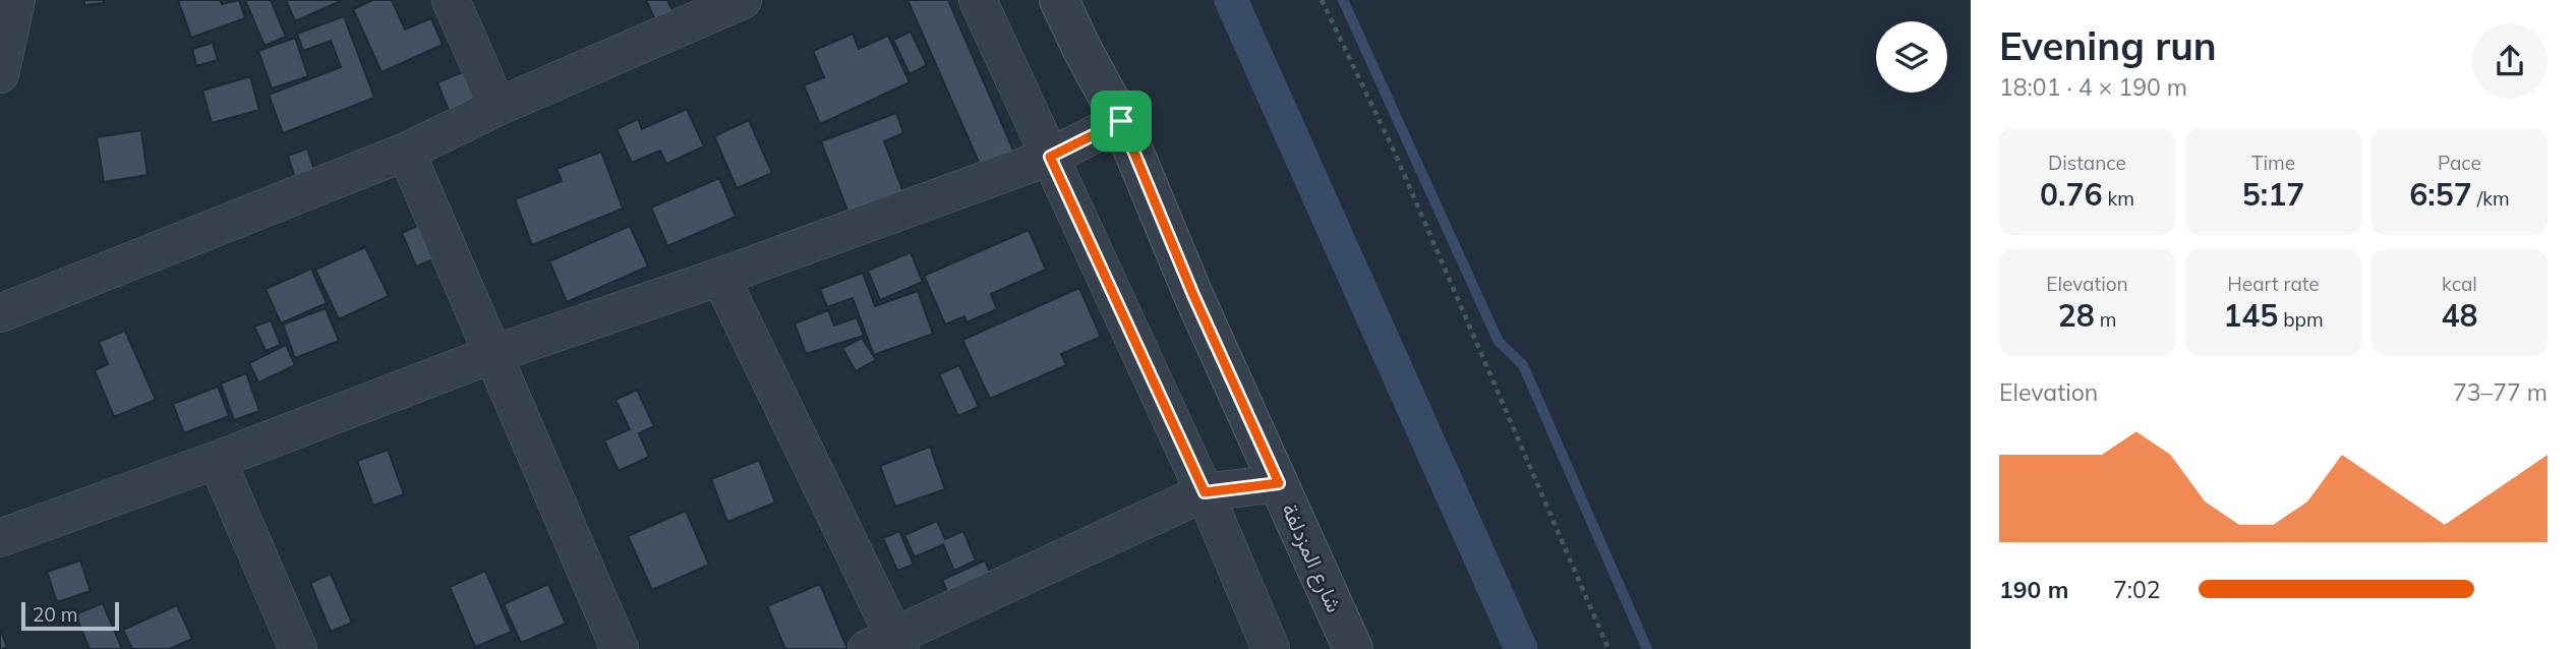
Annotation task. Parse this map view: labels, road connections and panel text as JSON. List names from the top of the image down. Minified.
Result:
{"streets":{"street":["شارع المزدلفة"]},"scale_bar":"20 m","page":{"heading":["Evening run","18:01 · 4 × 190 m"],"stats":[["Distance","0.76 km"],["Time","5:17"],["Pace","6:57 /km"],["Elevation","28 m"],["Heart rate","145 bpm"],["kcal","48"]],"chart":["Elevation","73–77 m"],"list":[{"name":"190 m","note":"7:02"}],"scale":"20 m"}}
